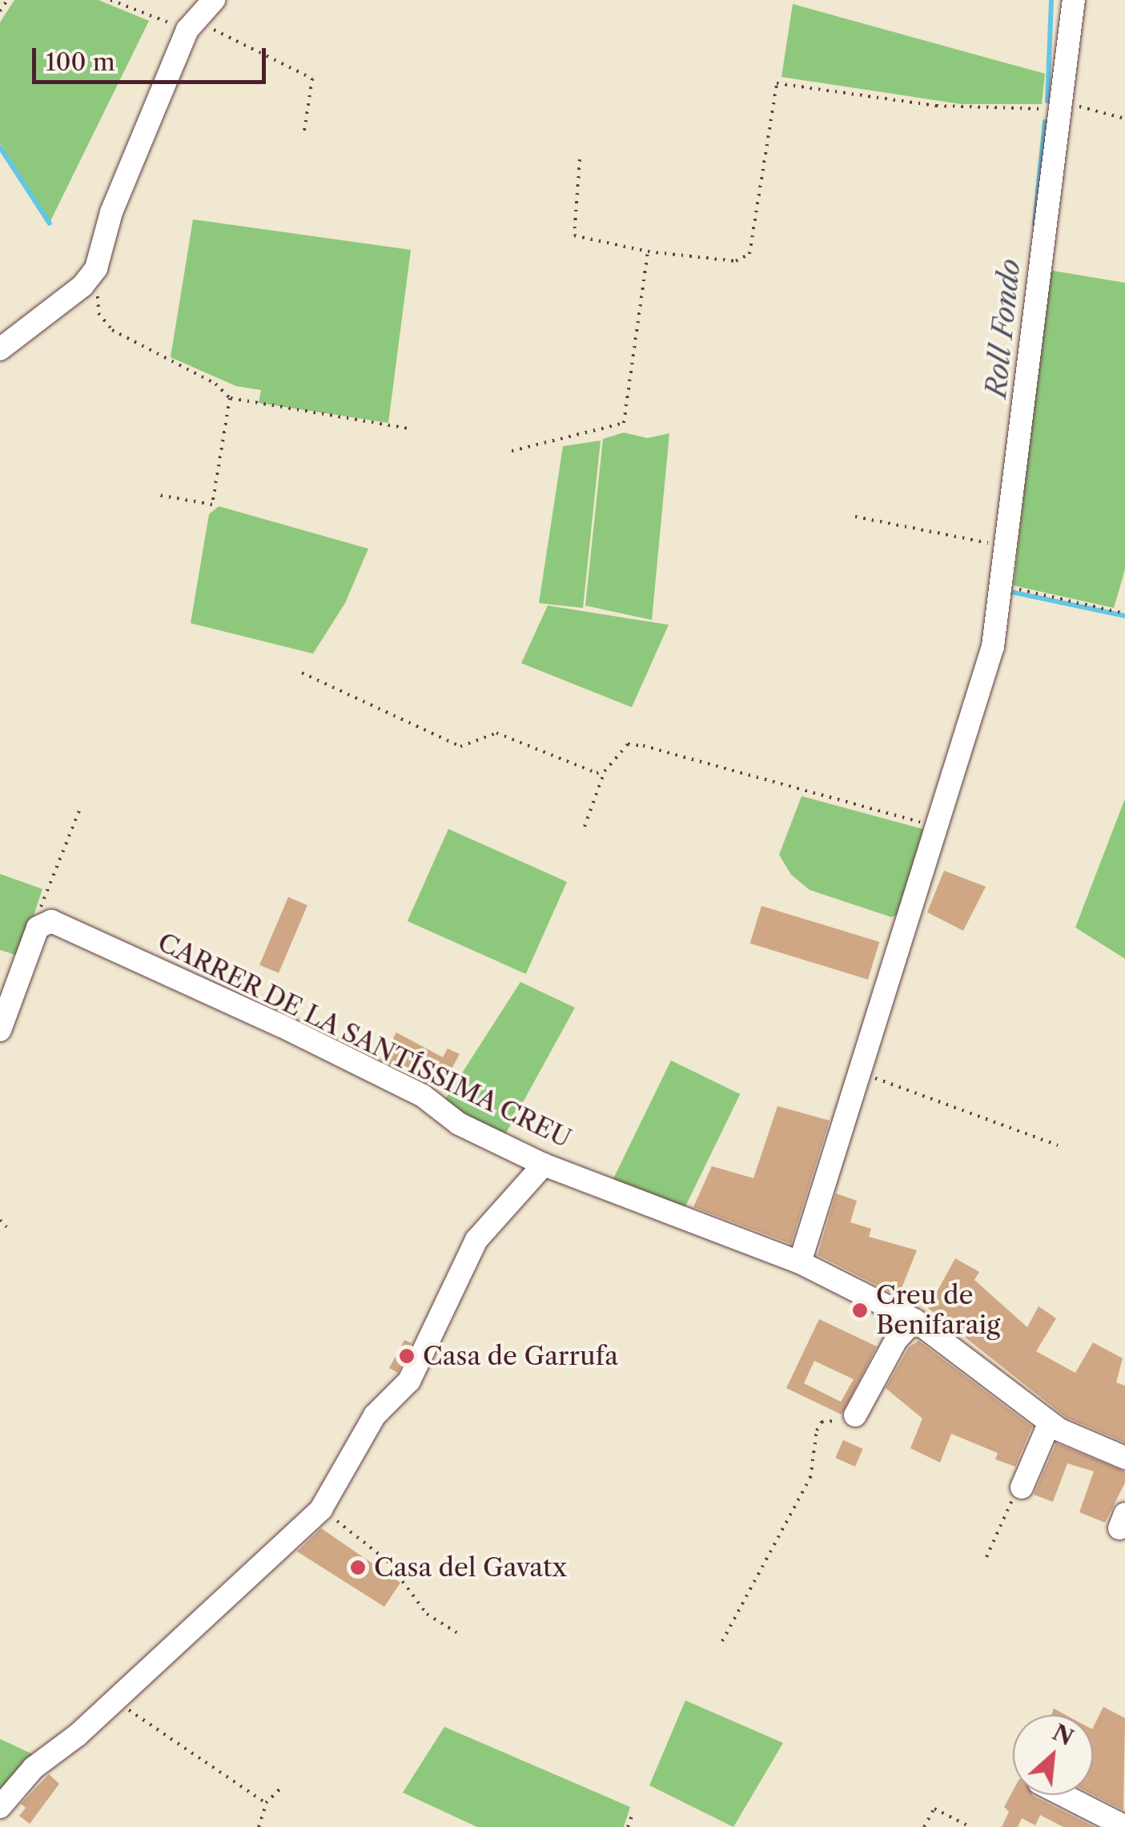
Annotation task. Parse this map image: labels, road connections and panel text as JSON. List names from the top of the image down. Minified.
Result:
{"streets":{"street":["CARRER DE LA SANTÍSSIMA CREU"]},"water":["Roll Fondo"],"places":["Creu de Benifaraig","Casa de Garrufa","Casa del Gavatx"],"scale_bar":"100 m","north":"top right"}
